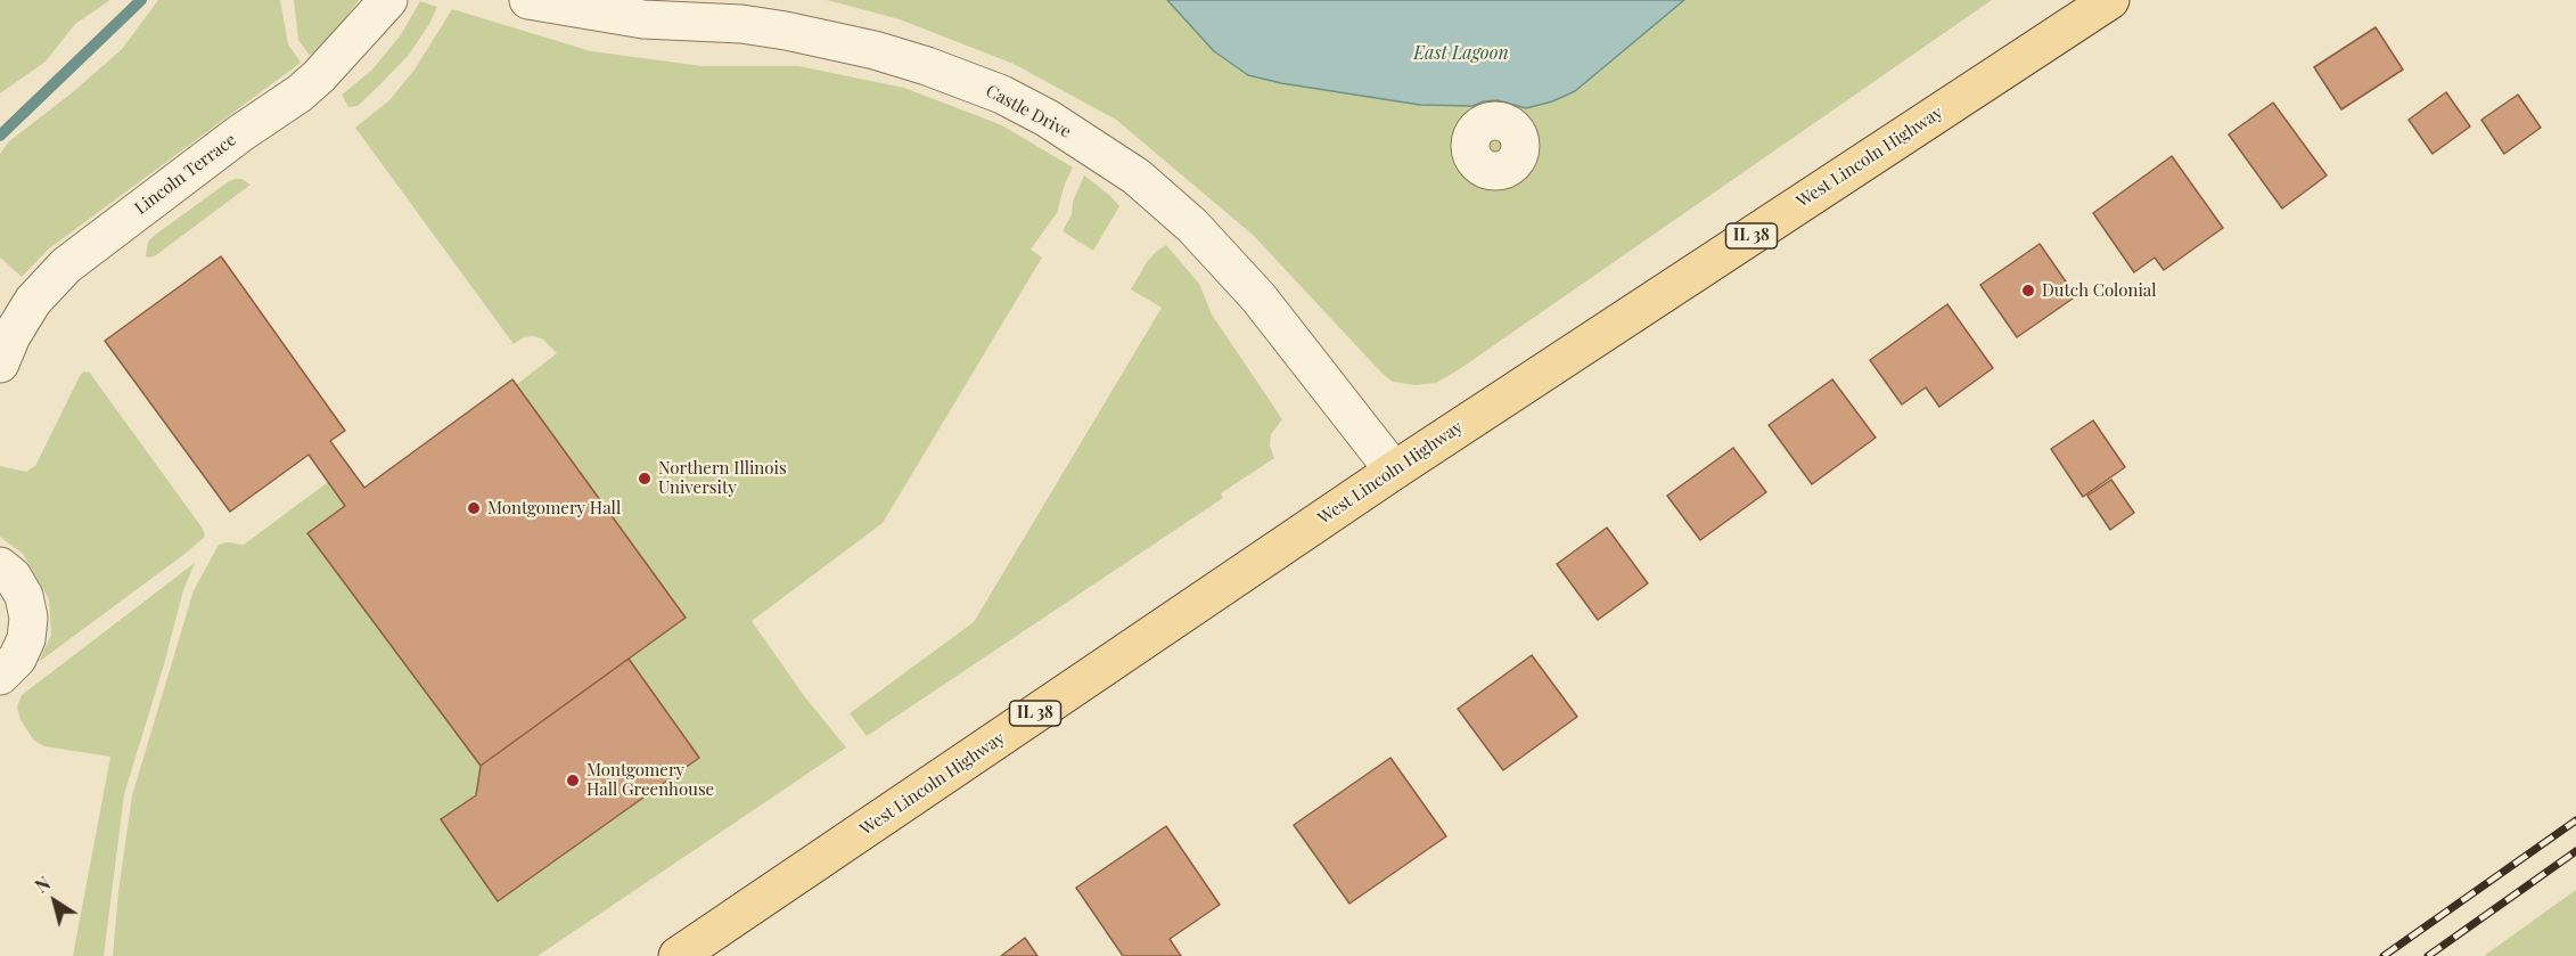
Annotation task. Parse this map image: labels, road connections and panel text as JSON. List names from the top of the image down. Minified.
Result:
{"streets":{"main road":["West Lincoln Highway","IL 38"],"street":["Castle Drive","Lincoln Terrace"]},"crossings":[["Castle Drive","West Lincoln Highway"]],"water":["East Lagoon"],"places":["Dutch Colonial","Northern Illinois University","Montgomery Hall","Montgomery Hall Greenhouse"],"north":"top left"}
